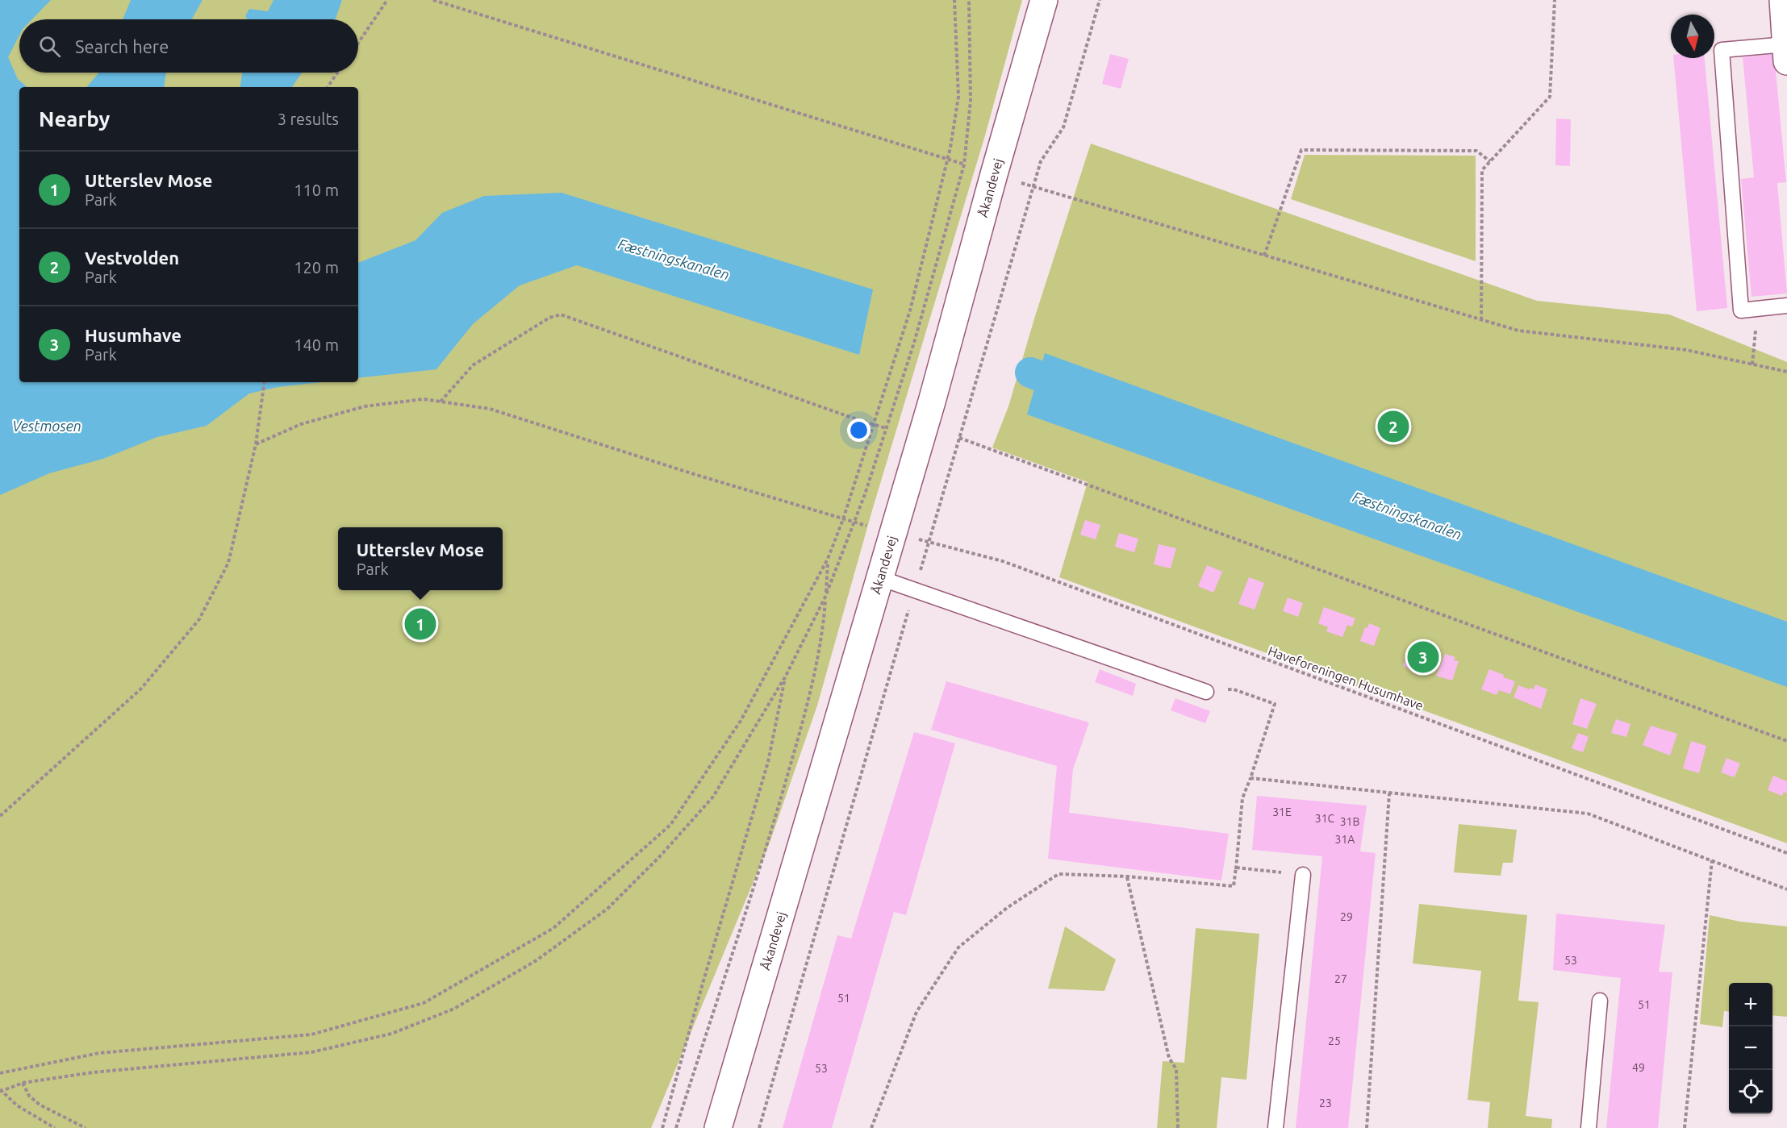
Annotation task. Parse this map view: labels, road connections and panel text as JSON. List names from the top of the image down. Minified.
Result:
{"streets":{"street":["Åkandevej"],"path":["Haveforeningen Husumhave"]},"crossings":[["Åkandevej","Haveforeningen Husumhave"]],"water":["Fæstningskanalen","Vestmosen"],"house_numbers":["31E","31C","31B","31A","29","53","27","51","51","25","49","53","23"],"north":"bottom","page":{"search":"Search here","heading":["Nearby","3 results"],"list":[{"mark":"1","name":"Utterslev Mose","note":"Park","value":"110 m"},{"mark":"2","name":"Vestvolden","note":"Park","value":"120 m"},{"mark":"3","name":"Husumhave","note":"Park","value":"140 m"}],"pins":["2","1","3"],"popup":["Utterslev Mose","Park"],"map_buttons":["+","−"]}}
